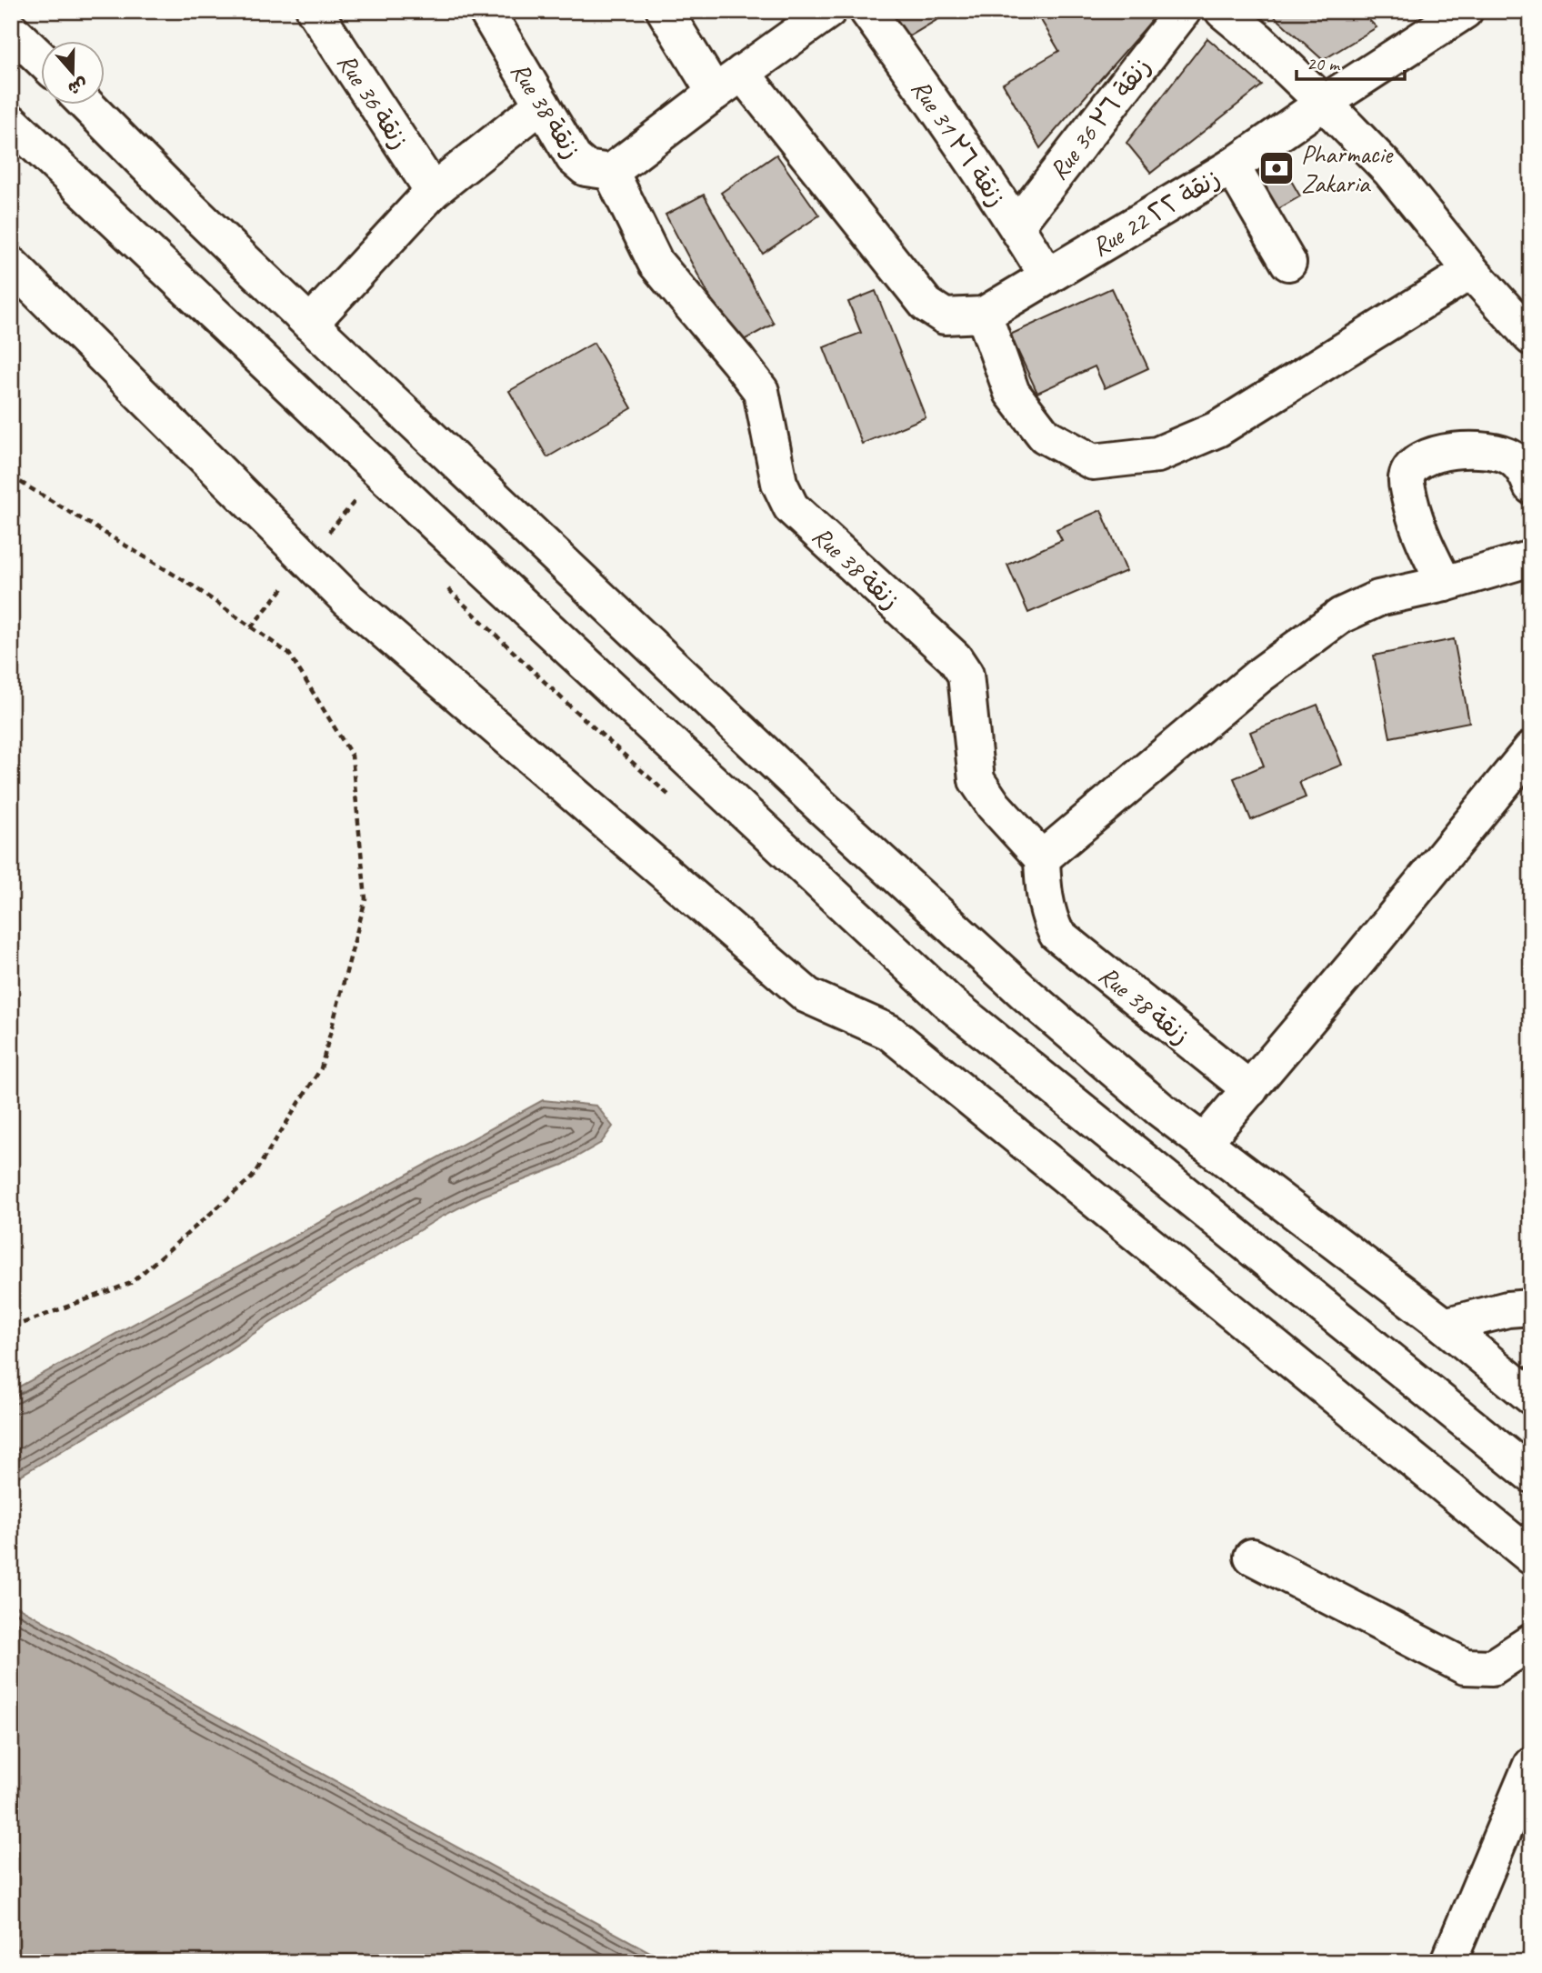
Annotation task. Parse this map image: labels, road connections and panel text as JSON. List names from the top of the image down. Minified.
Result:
{"streets":{"street":["Rue 36 زنقة","Rue 38 زنقة","Rue 36 زنقة ٣٦","Rue 31 زنقة ٣٦","Rue 22 زنقة ٢٢"]},"crossings":[["Rue 36 زنقة ٣٦","Rue 31 زنقة ٣٦"],["Rue 31 زنقة ٣٦","Rue 22 زنقة ٢٢"]],"places":{"bank":["Pharmacie Zakaria"]},"scale_bar":"20 m","north":"bottom"}
